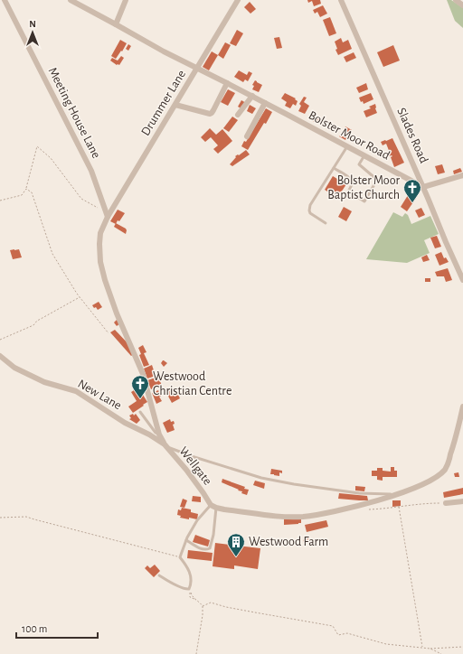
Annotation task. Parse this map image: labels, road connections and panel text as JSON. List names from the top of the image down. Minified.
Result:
{"streets":{"street":["Drummer Lane","Meeting House Lane","Bolster Moor Road","Slades Road","New Lane","Wellgate"]},"crossings":[["Drummer Lane","Meeting House Lane"],["Drummer Lane","Bolster Moor Road"],["Drummer Lane","Wellgate"],["Bolster Moor Road","Slades Road"],["New Lane","Wellgate"]],"places":{"church":["Bolster Moor Baptist Church","Westwood Christian Centre"],"building":["Westwood Farm"]},"scale_bar":"100 m","north":"top"}
